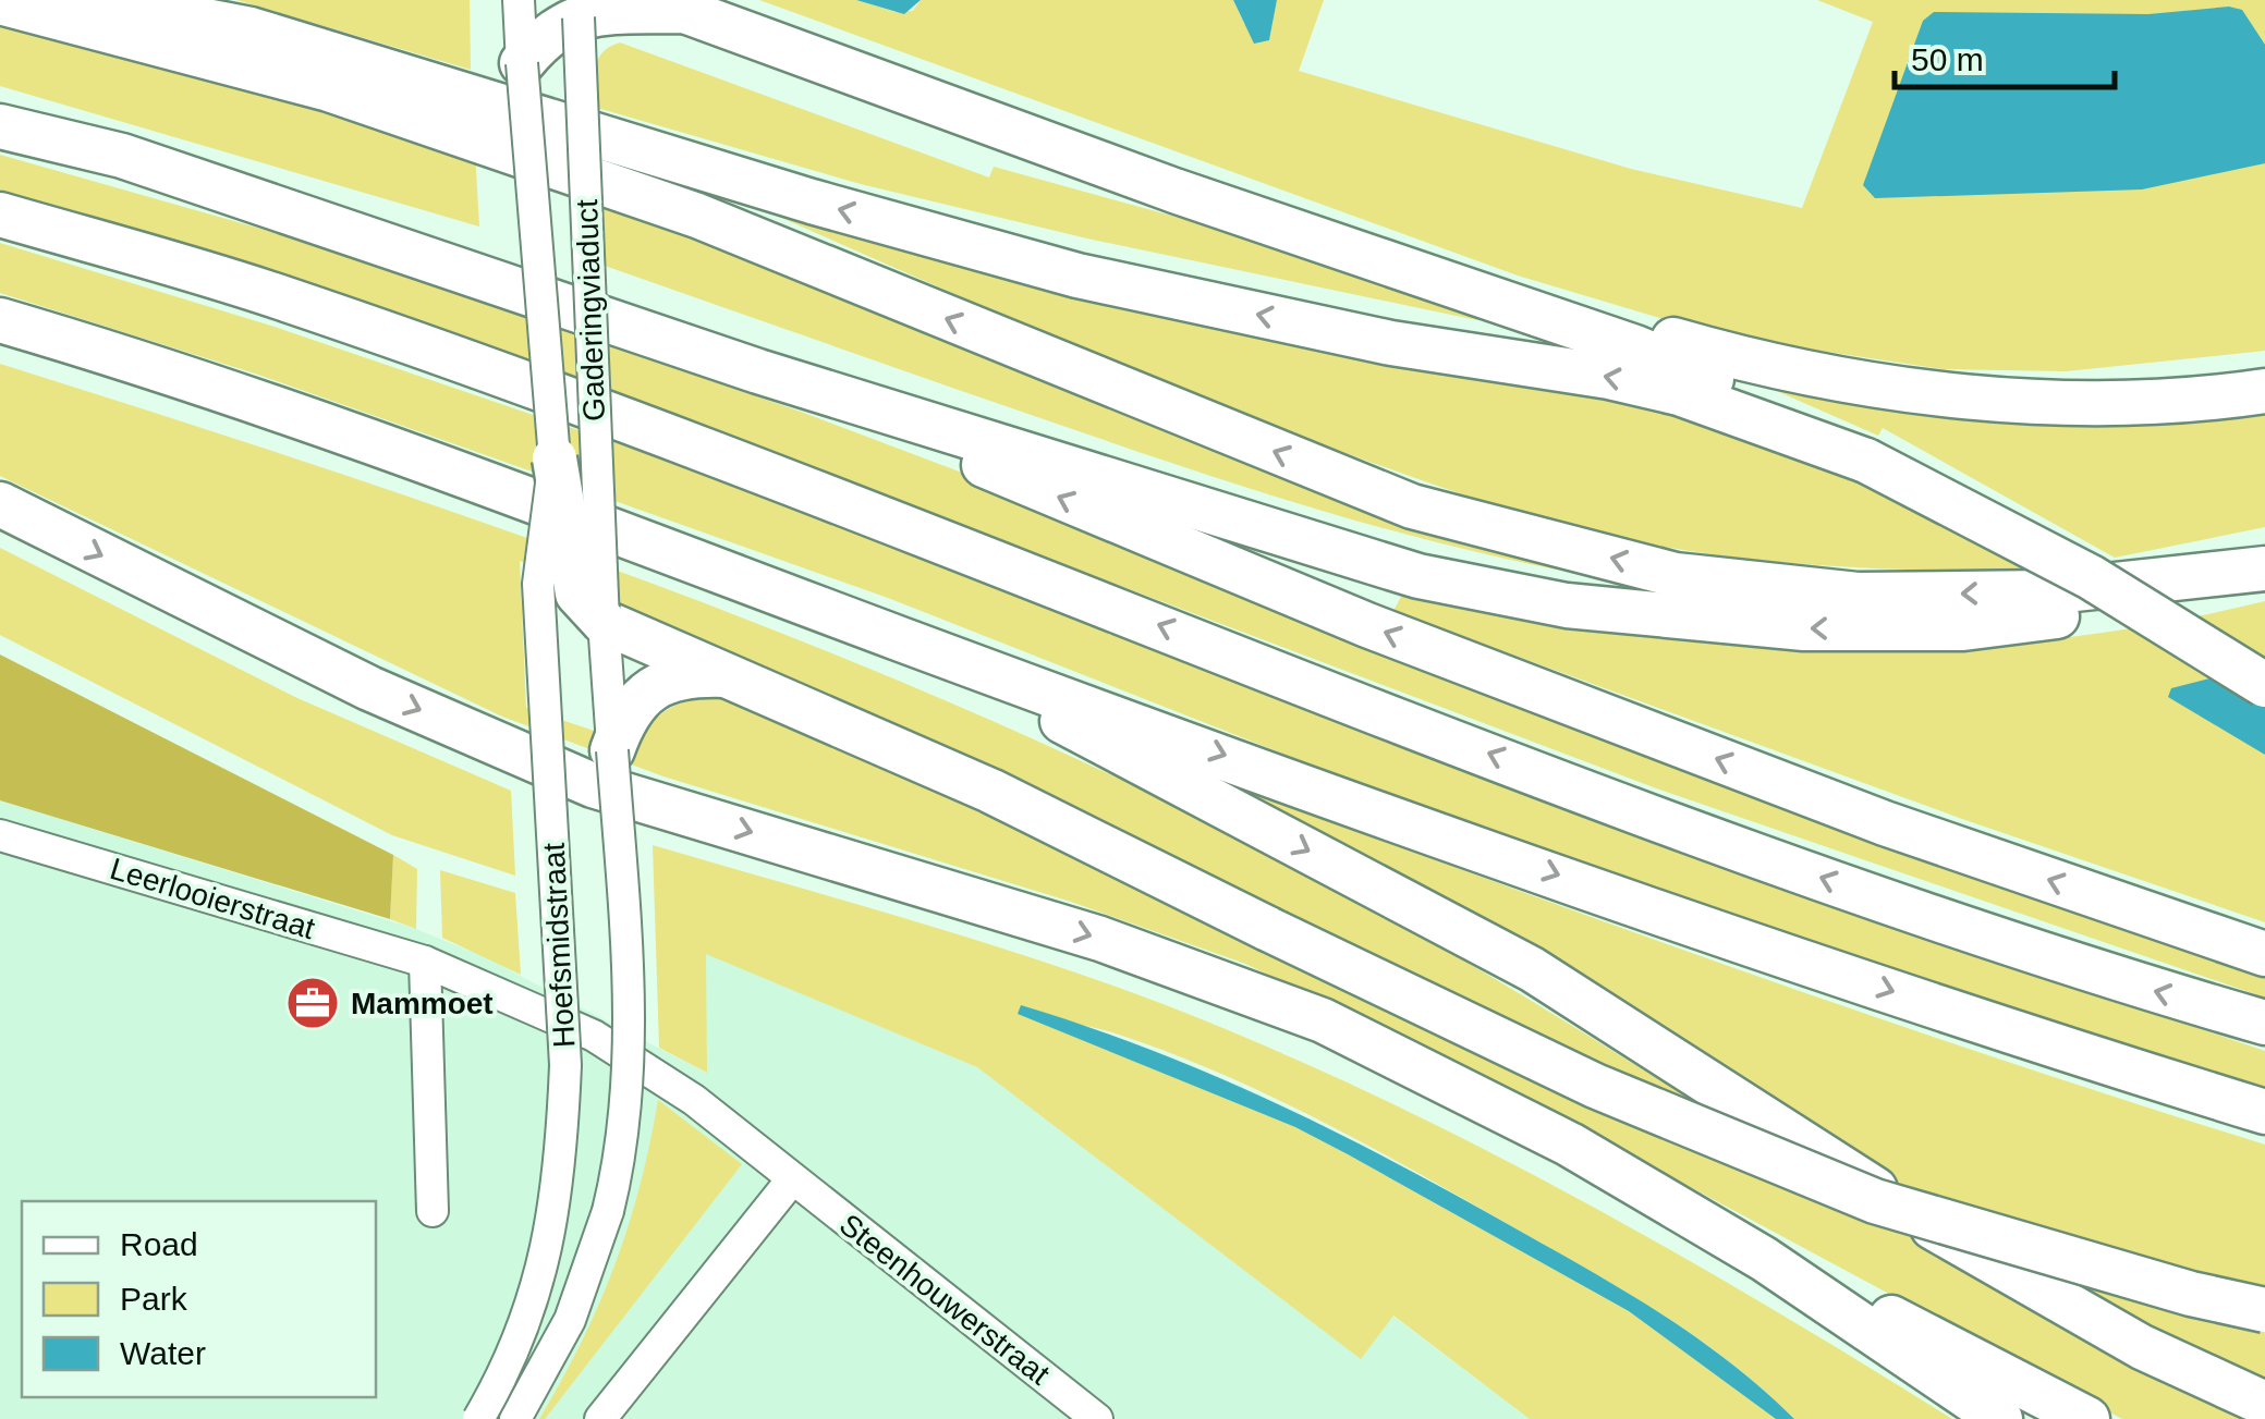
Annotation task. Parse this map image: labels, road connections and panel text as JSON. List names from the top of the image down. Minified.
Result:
{"streets":{"street":["Gaderingviaduct","Leerlooierstraat","Hoefsmidstraat","Steenhouwerstraat"]},"crossings":[["Gaderingviaduct","Hoefsmidstraat"],["Leerlooierstraat","Steenhouwerstraat"]],"places":{"office":["Mammoet"]},"legend":["Road","Park","Water"],"scale_bar":"50 m"}
